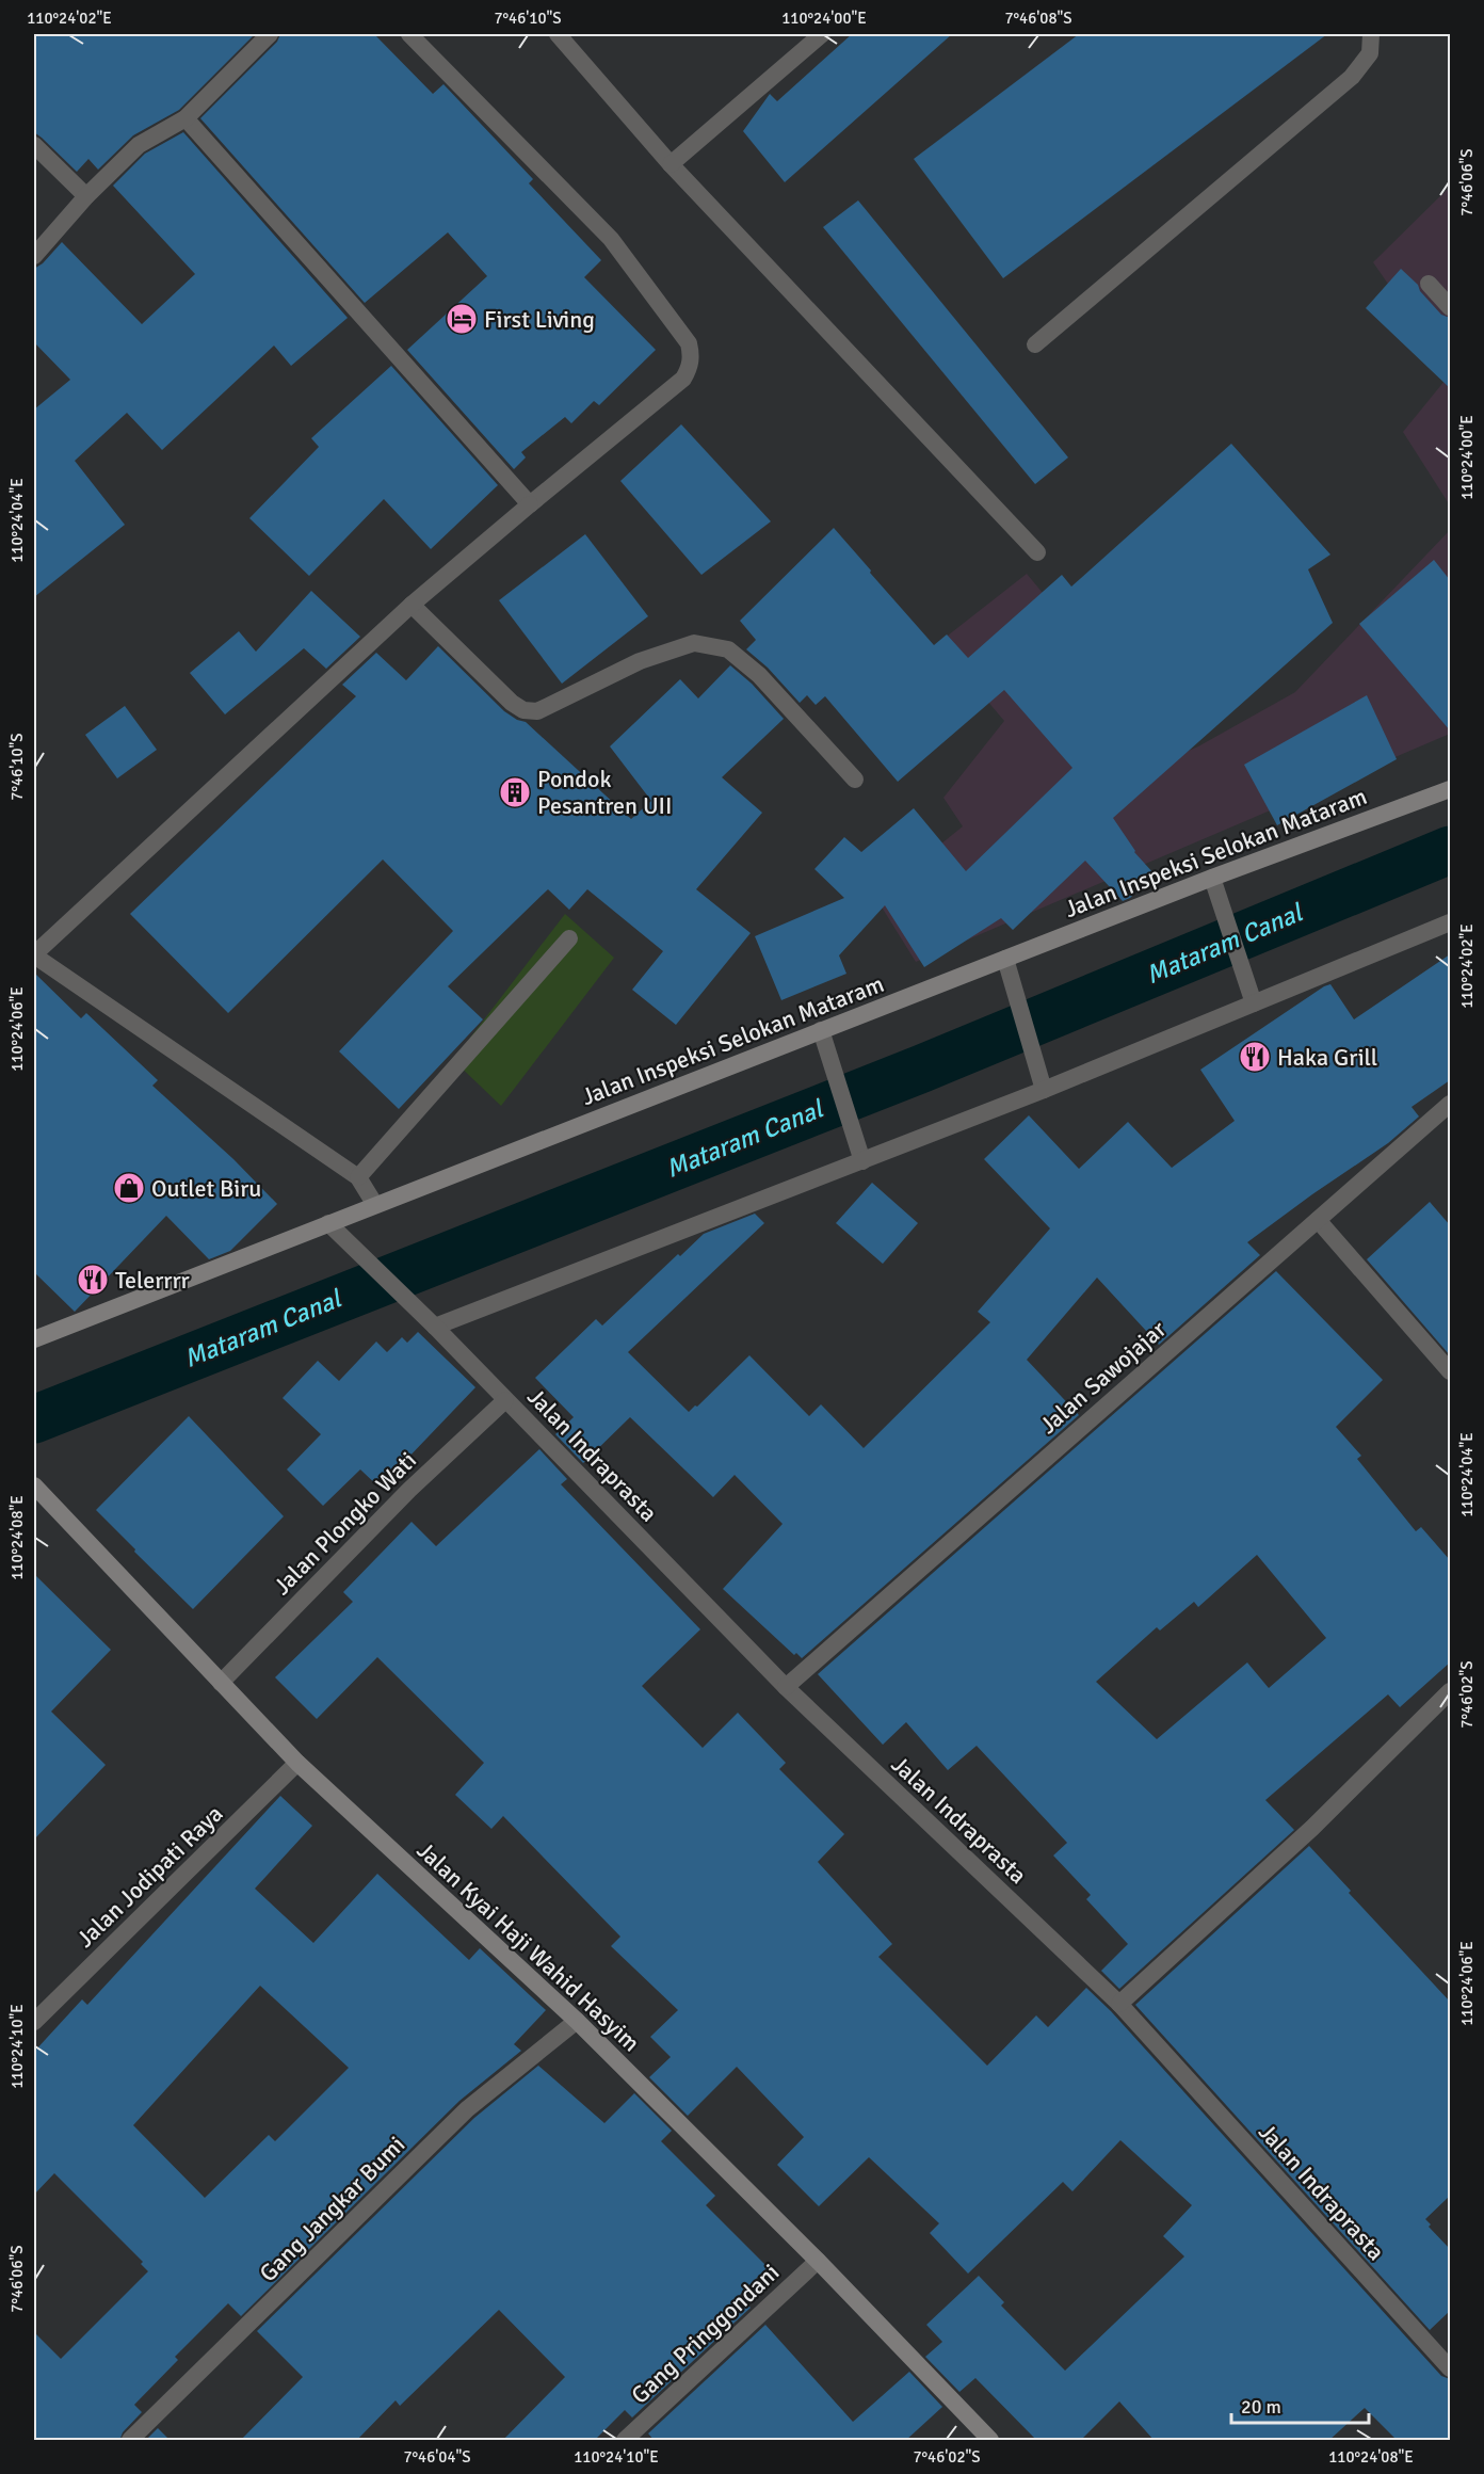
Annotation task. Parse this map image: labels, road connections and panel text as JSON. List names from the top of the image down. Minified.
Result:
{"streets":{"main road":["Jalan Inspeksi Selokan Mataram","Jalan Kyai Haji Wahid Hasyim"],"street":["Jalan Sawojajar","Jalan Indraprasta","Jalan Plongko Wati","Jalan Jodipati Raya","Gang Jangkar Bumi","Gang Pringgondani"]},"crossings":[["Jalan Inspeksi Selokan Mataram","Jalan Indraprasta"],["Jalan Sawojajar","Jalan Indraprasta"],["Jalan Indraprasta","Jalan Plongko Wati"],["Jalan Plongko Wati","Jalan Kyai Haji Wahid Hasyim"],["Jalan Jodipati Raya","Jalan Kyai Haji Wahid Hasyim"],["Jalan Kyai Haji Wahid Hasyim","Gang Jangkar Bumi"],["Jalan Kyai Haji Wahid Hasyim","Gang Pringgondani"]],"water":["Mataram Canal"],"places":{"hotel":["First Living"],"building":["Pondok Pesantren UII"],"restaurant":["Haka Grill","Telerrrr"],"shop":["Outlet Biru"]},"scale_bar":"20 m","coordinates":["110°24'02\"E","7°46'10\"S","110°24'00\"E","7°46'08\"S","7°46'06\"S","110°24'04\"E","110°24'06\"E","110°24'08\"E","7°46'02\"S","110°24'10\"E","7°46'04\"S"]}
